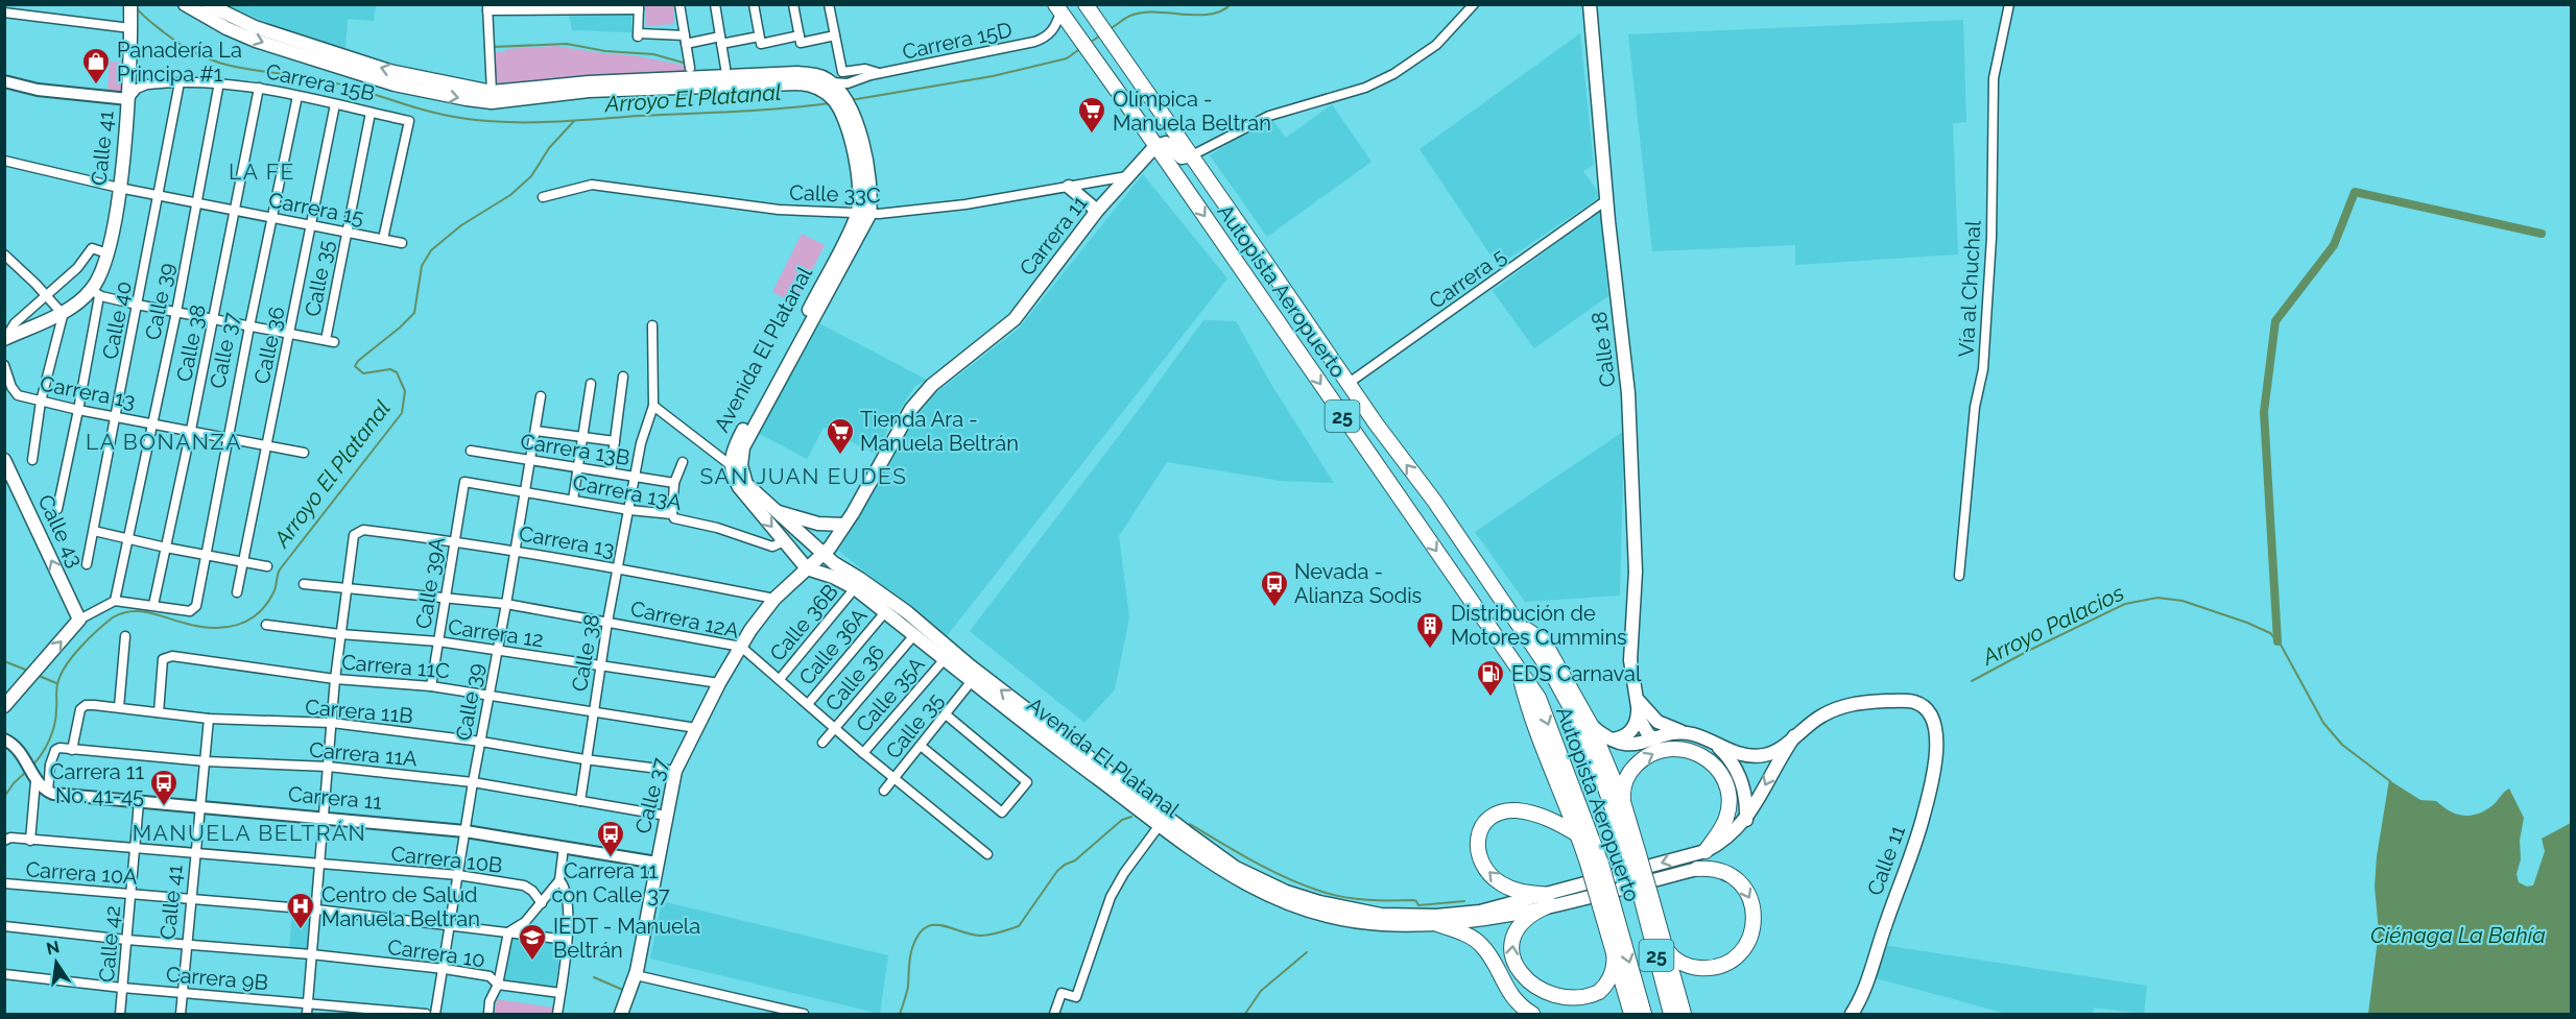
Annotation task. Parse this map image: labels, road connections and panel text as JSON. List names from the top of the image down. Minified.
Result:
{"streets":{"highway":["Autopista Aeropuerto","25"],"main road":["Calle 41","Carrera 11","Avenida El Platanal","Calle 18","Calle 37","Calle 43","Calle 11"],"street":["Carrera 15D","Carrera 15B","Calle 33C","Carrera 15","Calle 35","Carrera 5","Vía al Chuchal","Calle 39","Calle 40","Calle 38","Calle 36","Carrera 13","Carrera 13B","Carrera 13A","Calle 39A","Carrera 12A","Calle 36B","Carrera 12","Calle 36A","Carrera 11C","Calle 35A","Carrera 11B","Carrera 11A","Carrera 10B","Carrera 10A","Calle 42","Carrera 10","Carrera 9B"]},"crossings":[["Carrera 15D","Autopista Aeropuerto"],["Carrera 15D","Avenida El Platanal"],["Carrera 15B","Calle 41"],["Carrera 15B","Carrera 15"],["Carrera 15B","Calle 35"],["Carrera 15B","Calle 39"],["Carrera 15B","Calle 40"],["Carrera 15B","Calle 38"],["Carrera 15B","Calle 36"],["Carrera 15B","Calle 37"],["Calle 41","Carrera 15"],["Calle 41","Carrera 11"],["Calle 41","Carrera 13"],["Calle 41","Carrera 11B"],["Calle 41","Carrera 11A"],["Calle 41","Carrera 10B"],["Calle 41","Carrera 10A"],["Calle 41","Carrera 10"],["Calle 41","Carrera 9B"],["Calle 33C","Carrera 11"],["Calle 33C","Avenida El Platanal"],["Carrera 15","Calle 35"],["Carrera 15","Calle 39"],["Carrera 15","Calle 40"],["Carrera 15","Calle 38"],["Carrera 15","Calle 36"],["Carrera 15","Calle 37"],["Carrera 11","Autopista Aeropuerto"],["Carrera 11","Calle 39"],["Carrera 11","Avenida El Platanal"],["Carrera 11","Calle 37"],["Carrera 11","Carrera 11A"],["Carrera 11","Calle 42"],["Calle 35","Calle 36"],["Calle 35","Avenida El Platanal"],["Calle 35","Carrera 12A"],["Carrera 5","Autopista Aeropuerto"],["Carrera 5","Calle 18"],["Calle 39","Carrera 13"],["Calle 39","Carrera 13B"],["Calle 39","Carrera 13A"],["Calle 39","Carrera 12A"],["Calle 39","Carrera 12"],["Calle 39","Carrera 11C"],["Calle 39","Carrera 11B"],["Calle 39","Carrera 11A"],["Calle 39","Carrera 10B"],["Calle 39","Carrera 10A"],["Calle 39","Carrera 10"],["Calle 40","Carrera 13"],["Calle 38","Calle 37"],["Calle 38","Carrera 13"],["Calle 38","Carrera 13B"],["Calle 38","Carrera 13A"],["Calle 38","Carrera 12A"],["Calle 38","Carrera 12"],["Calle 38","Carrera 11C"],["Calle 38","Carrera 11B"],["Calle 38","Carrera 11A"],["Calle 36","Avenida El Platanal"],["Calle 36","Carrera 13"],["Calle 36","Carrera 12A"],["Avenida El Platanal","Calle 18"],["Avenida El Platanal","Calle 37"],["Avenida El Platanal","Carrera 13A"],["Avenida El Platanal","Calle 36B"],["Avenida El Platanal","Calle 36A"],["Avenida El Platanal","Calle 35A"],["Avenida El Platanal","Calle 11"],["Calle 37","Carrera 13"],["Calle 37","Carrera 12A"],["Calle 37","Carrera 12"],["Calle 37","Carrera 11C"],["Calle 37","Carrera 11B"],["Calle 37","Carrera 11A"],["Carrera 13","Calle 39A"],["Carrera 13","Carrera 12A"],["Carrera 13A","Calle 39A"],["Calle 39A","Carrera 12A"],["Calle 39A","Carrera 12"],["Calle 39A","Carrera 11C"],["Carrera 12A","Calle 36B"],["Carrera 12A","Calle 36A"],["Carrera 12A","Calle 35A"],["Carrera 11C","Carrera 11B"],["Carrera 11B","Carrera 11A"],["Carrera 10B","Calle 42"],["Carrera 10A","Calle 42"],["Calle 42","Carrera 10"],["Calle 42","Carrera 9B"]],"one_way":["Calle 43"],"districts":["LA FE","LA BONANZA","SAN JUAN EUDES","MANUELA BELTRÁN"],"water":["Arroyo El Platanal","Arroyo Palacios","Ciénaga La Bahía"],"places":{"shop":["Panadería La Principa #1"],"supermarket":["Olímpica - Manuela Beltran","Tienda Ara - Manuela Beltrán"],"bus stop":["Nevada - Alianza Sodis","Carrera 11 No. 41-45","Carrera 11 con Calle 37"],"building":["Distribución de Motores Cummins"],"fuel station":["EDS Carnaval"],"hospital":["Centro de Salud Manuela Beltran"],"school or university":["IEDT - Manuela Beltrán"]},"north":"top"}
